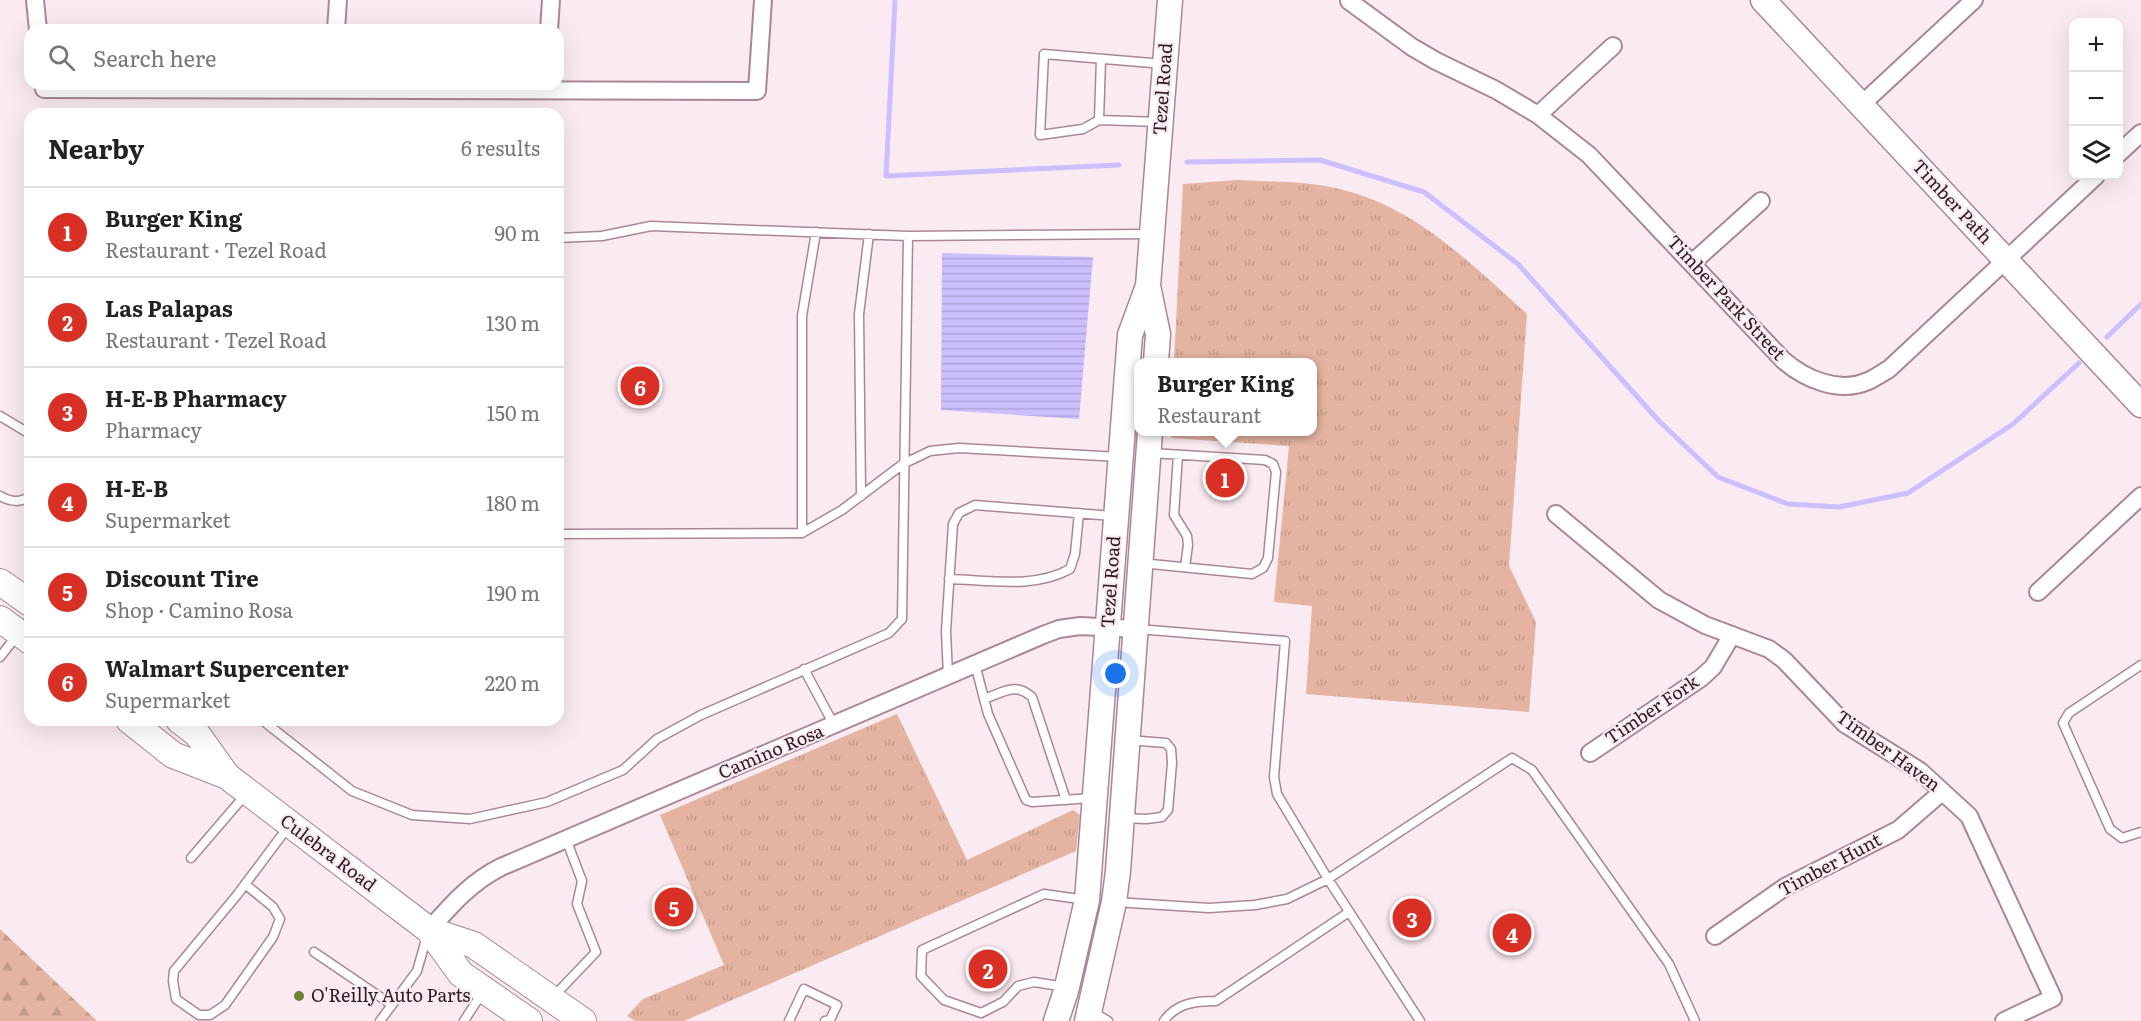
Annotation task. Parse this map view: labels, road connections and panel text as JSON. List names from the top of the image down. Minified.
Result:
{"streets":{"main road":["Tezel Road","Timber Path","Culebra Road"],"street":["Timber Park Street","Timber Fork","Timber Haven","Camino Rosa","Timber Hunt"]},"crossings":[["Tezel Road","Camino Rosa"],["Timber Path","Timber Park Street"],["Timber Fork","Timber Haven"],["Timber Haven","Timber Hunt"],["Camino Rosa","Culebra Road"]],"places":["O'Reilly Auto Parts"],"page":{"map_buttons":["+","−"],"search":"Search here","heading":["Nearby","6 results"],"list":[{"mark":"1","name":"Burger King","note":"Restaurant · Tezel Road","value":"90 m"},{"mark":"2","name":"Las Palapas","note":"Restaurant · Tezel Road","value":"130 m"},{"mark":"3","name":"H-E-B Pharmacy","note":"Pharmacy","value":"150 m"},{"mark":"4","name":"H-E-B","note":"Supermarket","value":"180 m"},{"mark":"5","name":"Discount Tire","note":"Shop · Camino Rosa","value":"190 m"},{"mark":"6","name":"Walmart Supercenter","note":"Supermarket","value":"220 m"}],"popup":["Burger King","Restaurant"],"pins":["6","1","5","3","4","2"]}}
